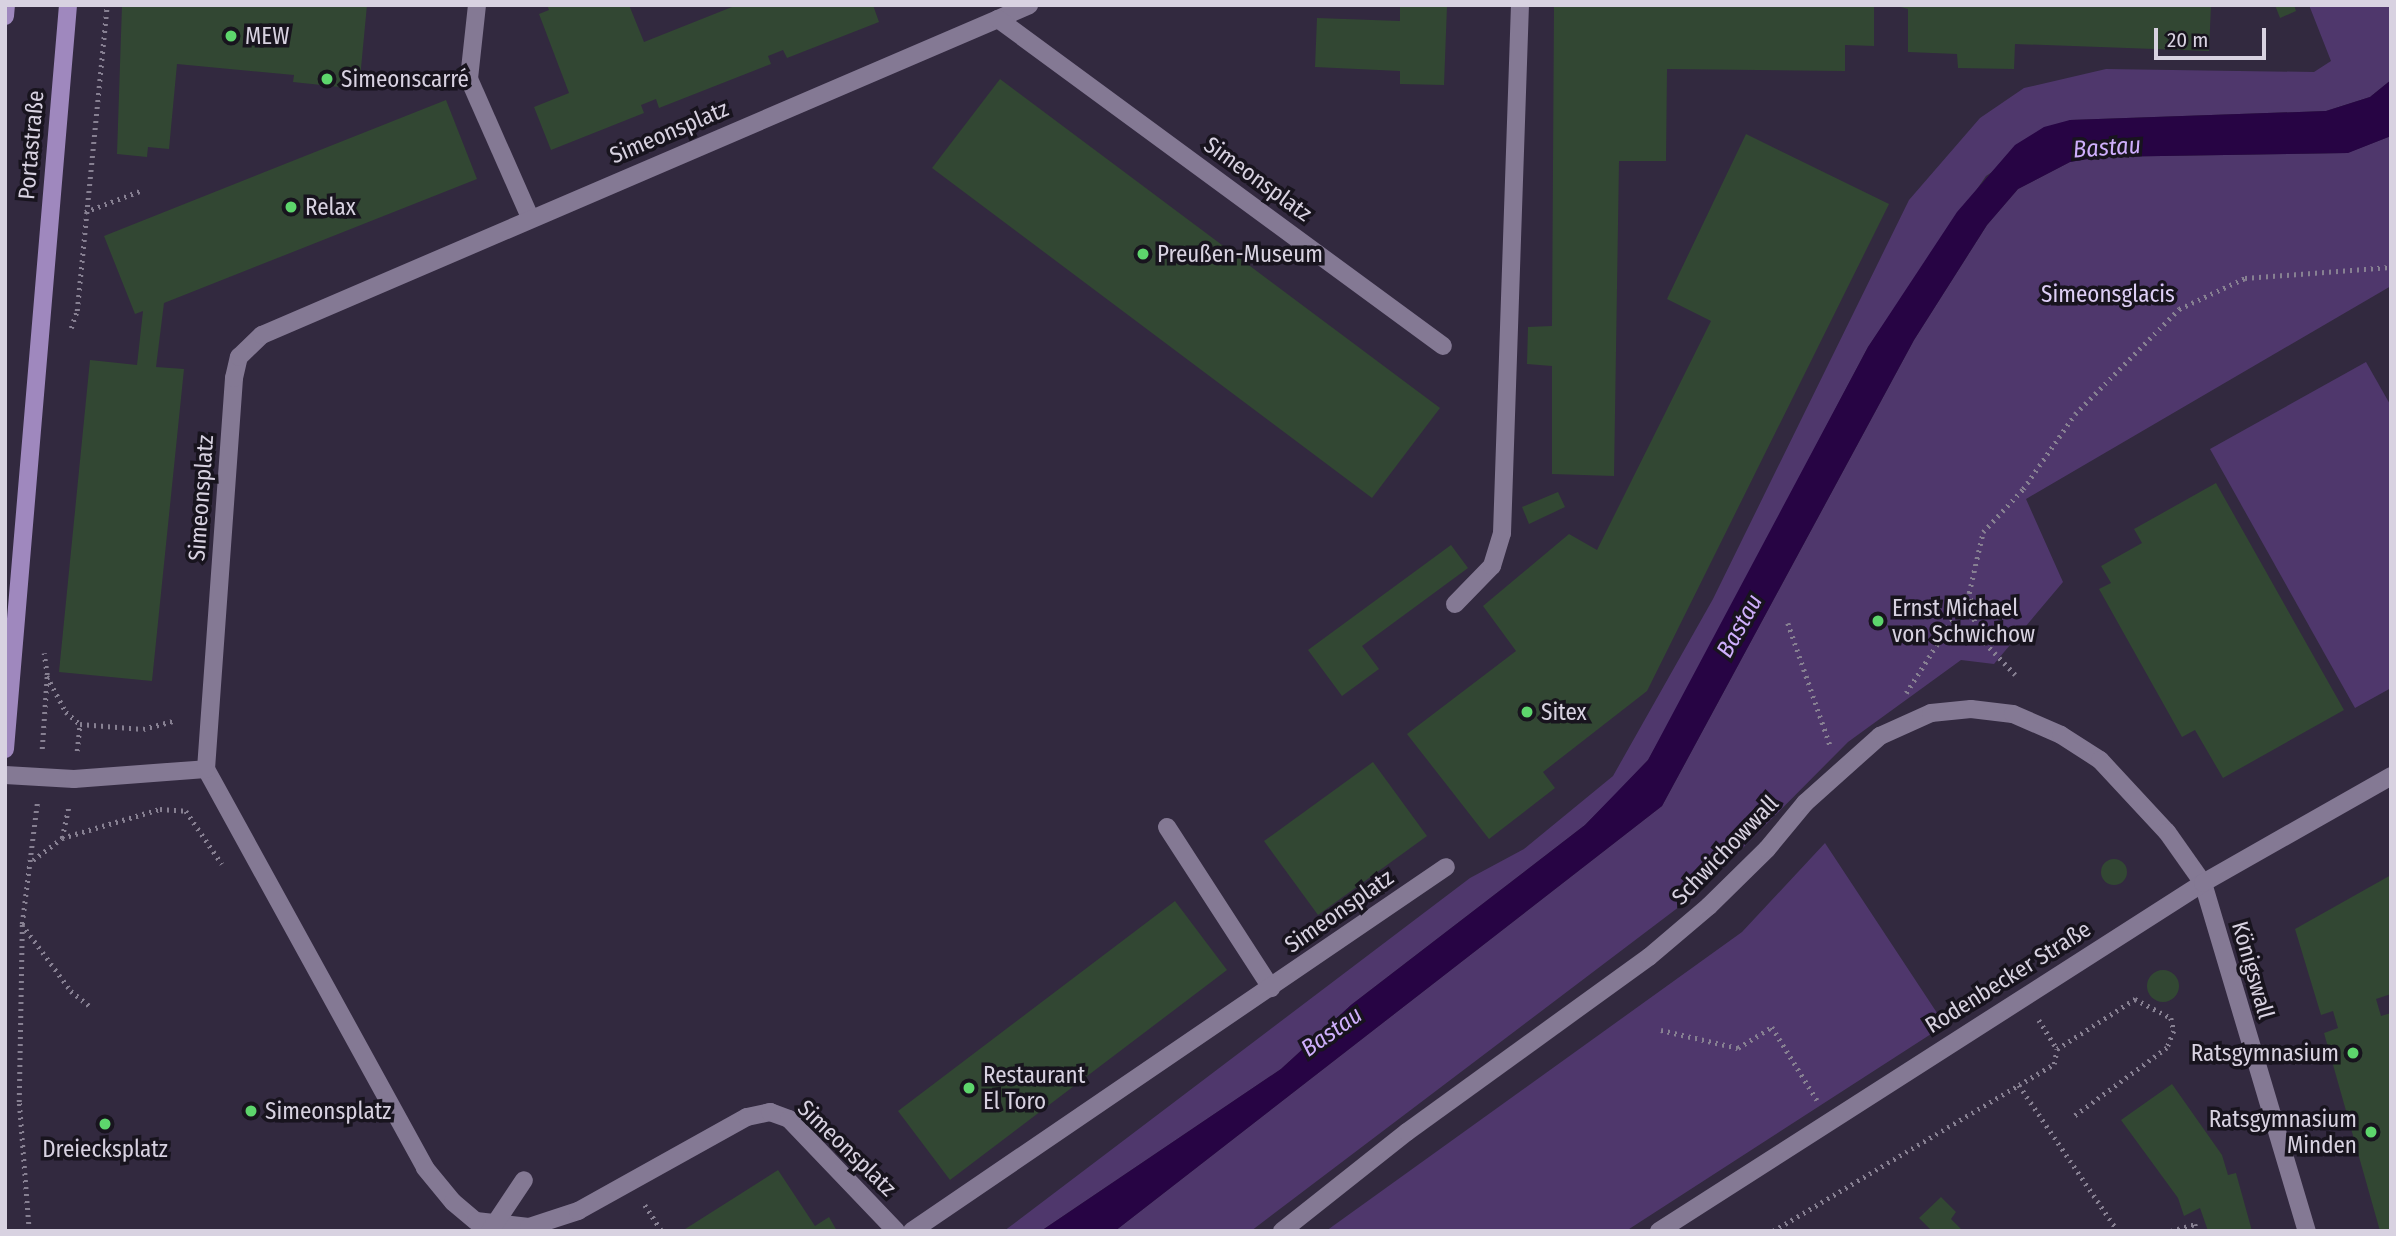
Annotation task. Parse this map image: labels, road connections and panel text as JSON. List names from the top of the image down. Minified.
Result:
{"streets":{"main road":["Portastraße"],"street":["Simeonsplatz","Schwichowwall","Königswall","Rodenbecker Straße"]},"crossings":[["Schwichowwall","Königswall"],["Schwichowwall","Rodenbecker Straße"],["Königswall","Rodenbecker Straße"]],"water":["Bastau"],"parks":["Simeonsglacis"],"places":["MEW","Simeonscarré","Relax","Preußen-Museum","Ernst Michael von Schwichow","Sitex","Ratsgymnasium","Restaurant El Toro","Simeonsplatz","Dreiecksplatz","Ratsgymnasium Minden"],"scale_bar":"20 m"}
